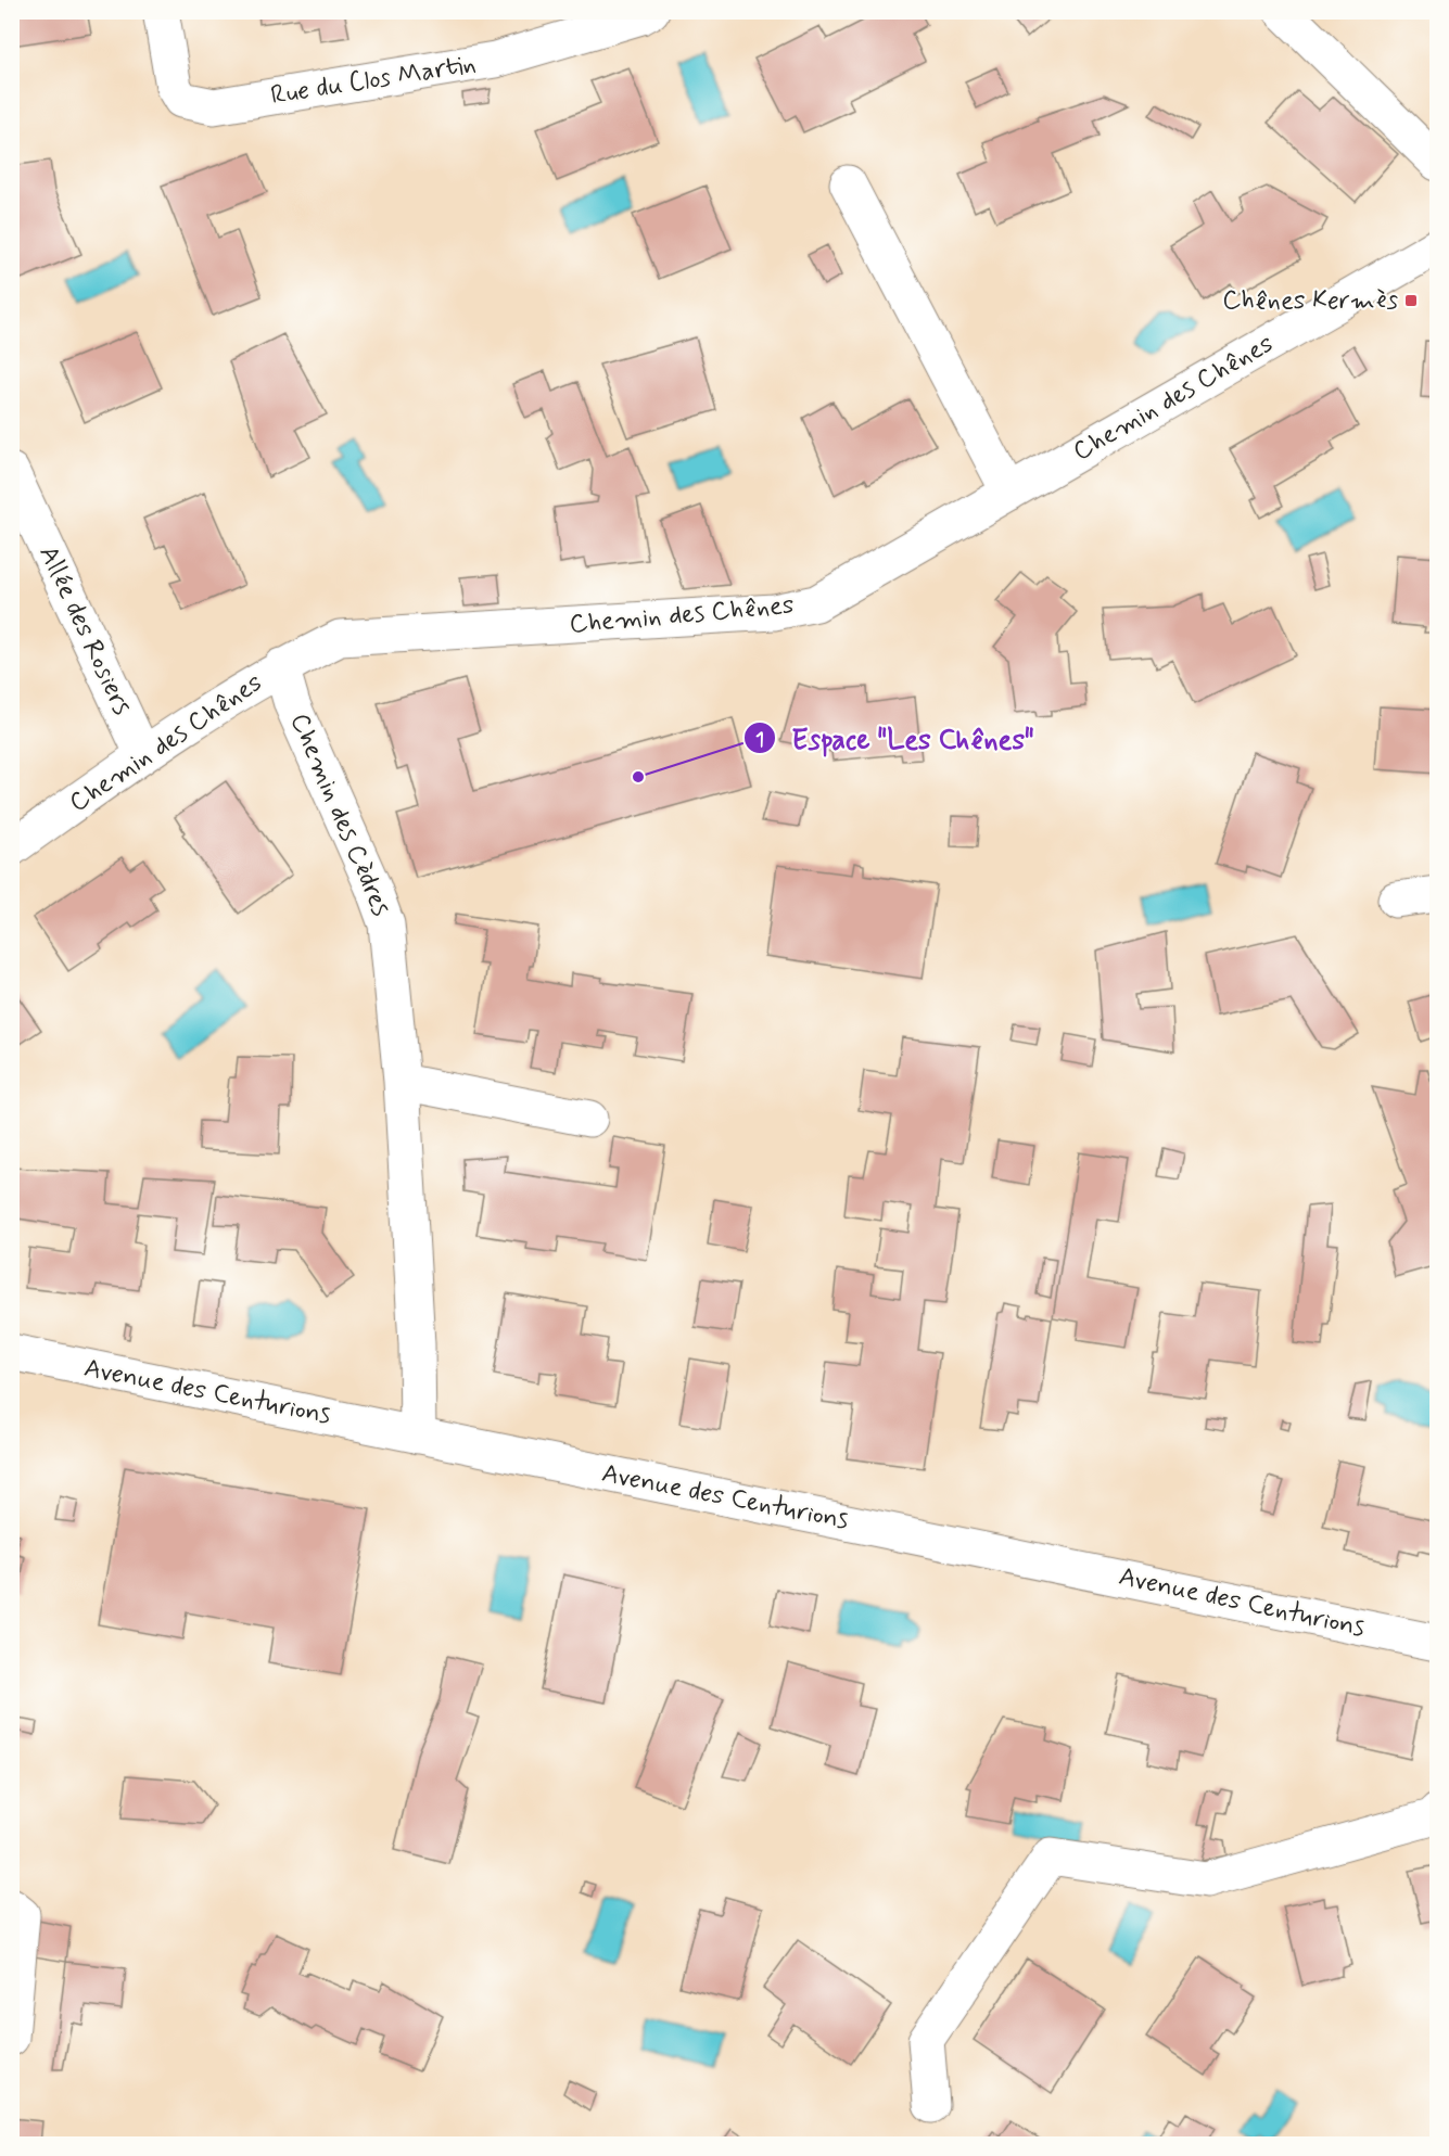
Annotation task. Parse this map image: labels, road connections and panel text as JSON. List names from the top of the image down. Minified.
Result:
{"streets":{"street":["Rue du Clos Martin","Chemin des Chênes","Allée des Rosiers","Chemin des Cèdres","Avenue des Centurions"]},"crossings":[["Chemin des Chênes","Allée des Rosiers"],["Chemin des Chênes","Chemin des Cèdres"],["Chemin des Cèdres","Avenue des Centurions"]],"places":{"transit":["Chênes Kermès"],"other":["Espace \"Les Chênes\""]}}
